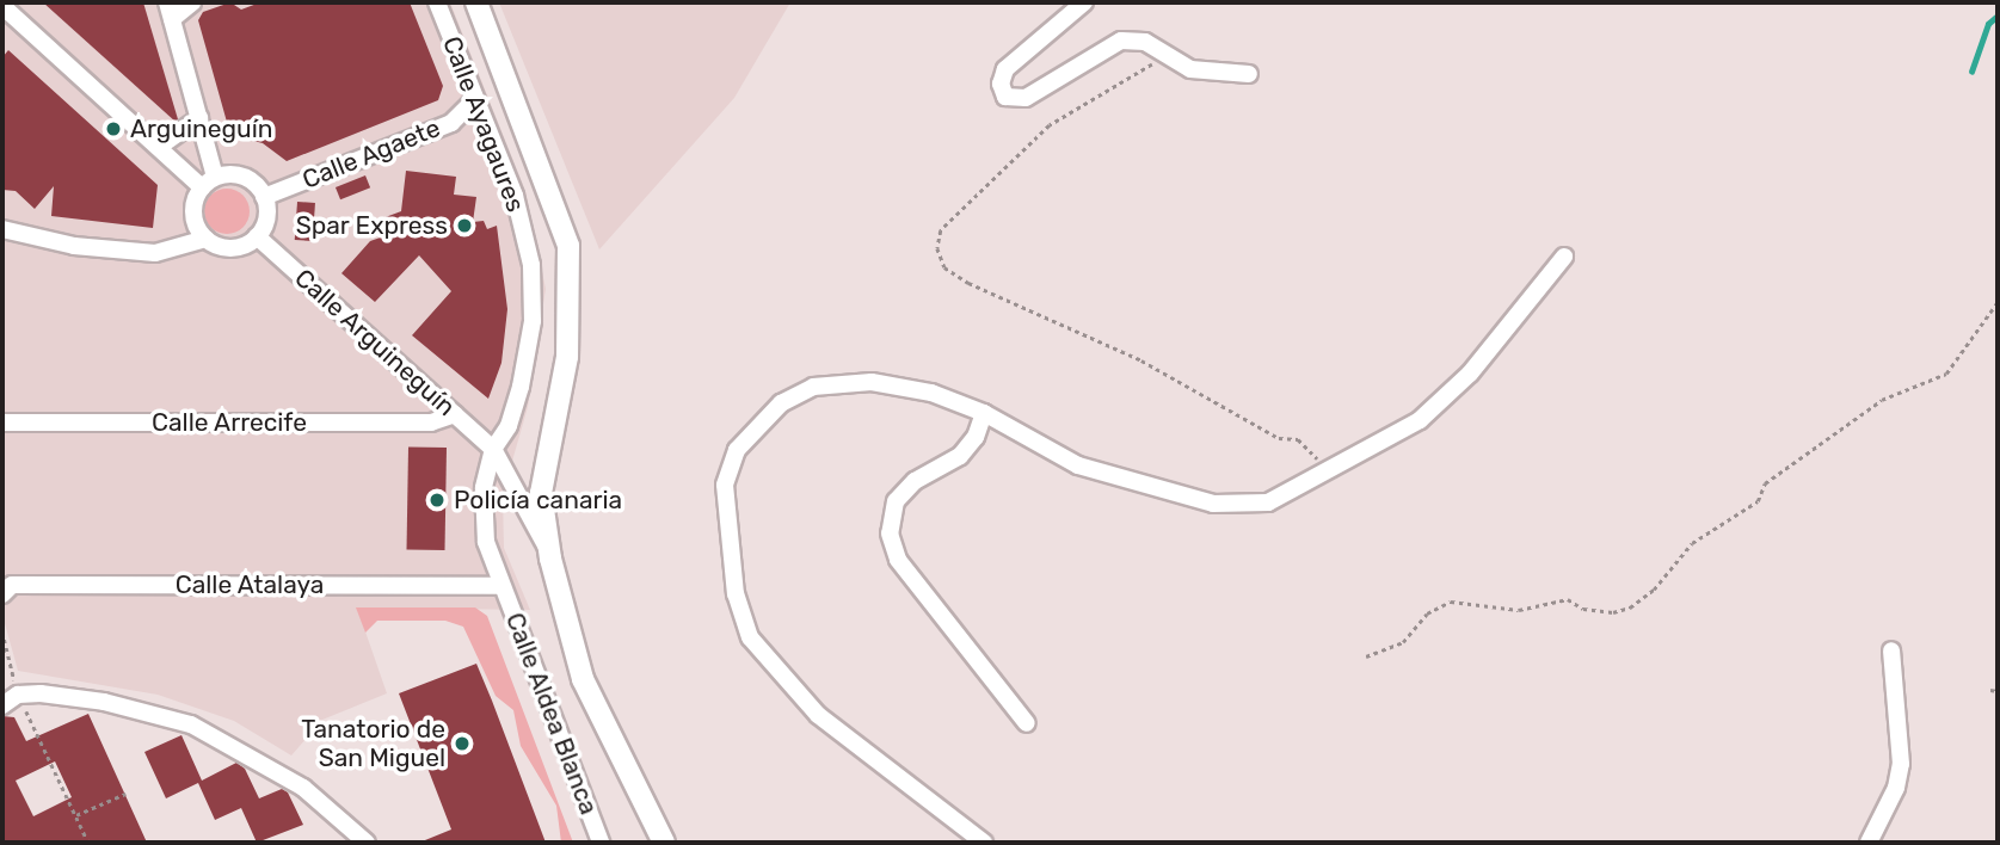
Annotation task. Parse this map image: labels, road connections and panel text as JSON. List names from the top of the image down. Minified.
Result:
{"streets":{"street":["Calle Ayagaures","Calle Agaete","Calle Arguineguín","Calle Arrecife","Calle Atalaya","Calle Aldea Blanca"]},"crossings":[["Calle Ayagaures","Calle Agaete"],["Calle Ayagaures","Calle Arguineguín"],["Calle Ayagaures","Calle Atalaya"],["Calle Ayagaures","Calle Aldea Blanca"],["Calle Agaete","Calle Arguineguín"],["Calle Arguineguín","Calle Arrecife"],["Calle Atalaya","Calle Aldea Blanca"]],"places":["Arguineguín","Spar Express","Policía canaria","Tanatorio de San Miguel"]}
